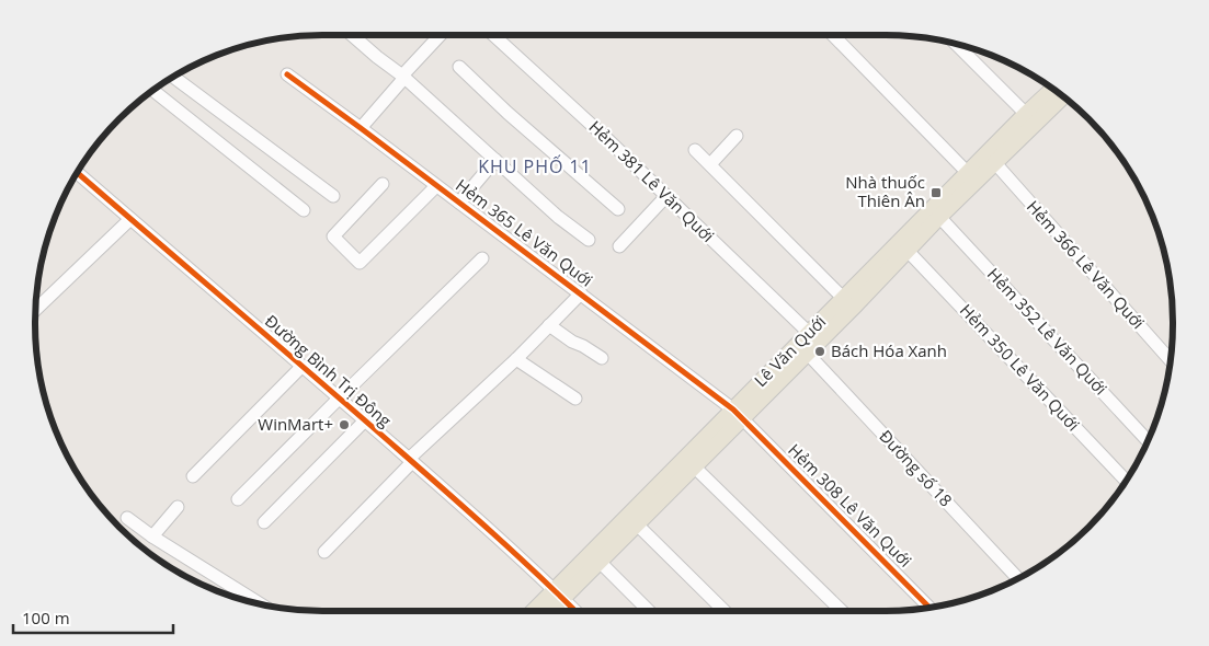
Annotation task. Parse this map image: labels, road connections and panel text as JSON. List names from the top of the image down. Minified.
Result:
{"streets":{"main road":["Lê Văn Quới"],"street":["Hẻm 381 Lê Văn Quới","Hẻm 365 Lê Văn Quới","Hẻm 366 Lê Văn Quới","Hẻm 352 Lê Văn Quới","Hẻm 350 Lê Văn Quới","Đường Bình Trị Đông","Đường số 18","Hẻm 308 Lê Văn Quới"]},"crossings":[["Hẻm 381 Lê Văn Quới","Lê Văn Quới"],["Hẻm 365 Lê Văn Quới","Lê Văn Quới"],["Hẻm 365 Lê Văn Quới","Hẻm 308 Lê Văn Quới"],["Hẻm 366 Lê Văn Quới","Lê Văn Quới"],["Hẻm 352 Lê Văn Quới","Lê Văn Quới"],["Lê Văn Quới","Hẻm 350 Lê Văn Quới"],["Lê Văn Quới","Đường Bình Trị Đông"],["Lê Văn Quới","Đường số 18"],["Lê Văn Quới","Hẻm 308 Lê Văn Quới"]],"districts":["KHU PHỐ 11"],"places":{"transit":["Nhà thuốc Thiên Ân"],"other":["Bách Hóa Xanh","WinMart+"]},"scale_bar":"100 m"}
